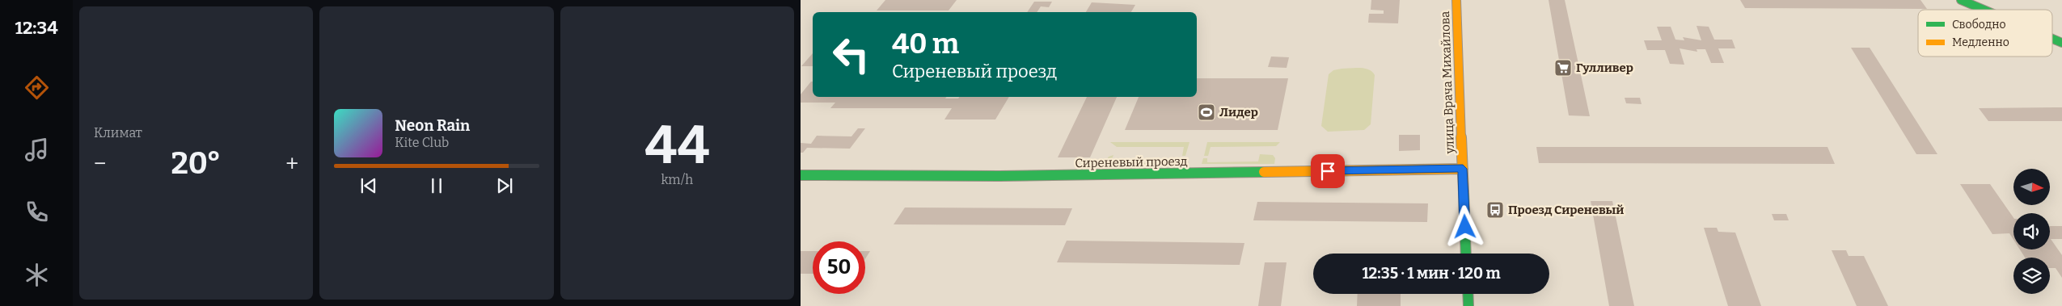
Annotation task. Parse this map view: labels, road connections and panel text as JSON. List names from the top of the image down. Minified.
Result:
{"streets":{"street":["улица Врача Михайлова","Сиреневый проезд"]},"crossings":[["улица Врача Михайлова","Сиреневый проезд"]],"places":{"supermarket":["Гулливер"],"sports":["Лидер"],"bus stop":["Проезд Сиреневый"]},"legend":["Свободно","Медленно"],"north":"right","page":{"tabs":"12:34","tile":["Климат",["44","km/h"]],"turn":["40 m","Сиреневый проезд"],"song":["Neon Rain","Kite Club"],"heat":["−","20°","+"],"limit":"50","trip":"12:35 · 1 мин · 120 m"}}
